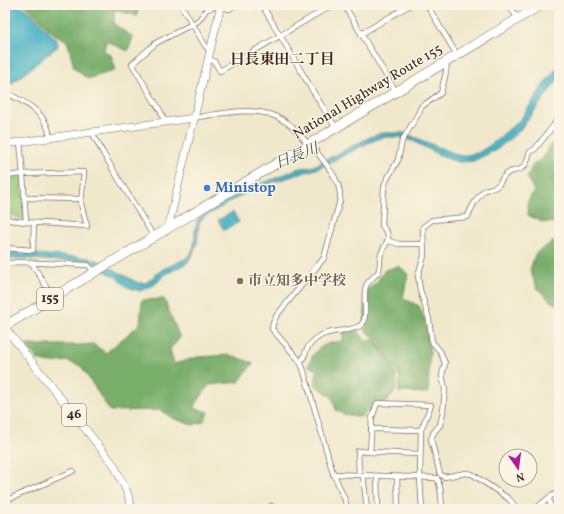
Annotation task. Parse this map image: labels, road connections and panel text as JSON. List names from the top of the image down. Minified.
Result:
{"streets":{"highway":["National Highway Route 155","155"],"street":["46"]},"crossings":[["National Highway Route 155","46"]],"districts":["日長東田二丁目"],"water":["日長川"],"places":["Ministop","市立知多中学校"],"north":"bottom"}
